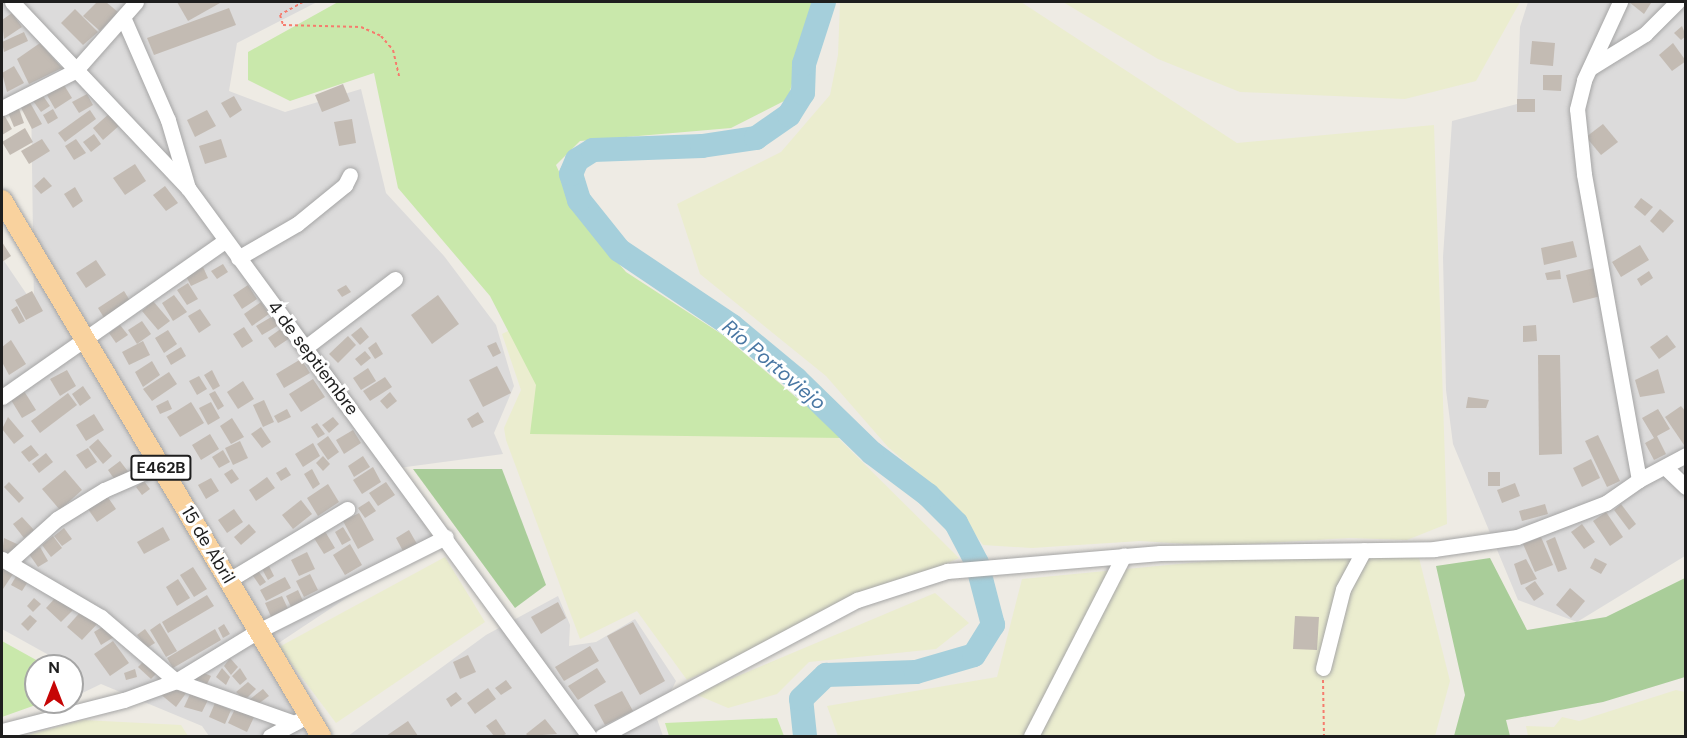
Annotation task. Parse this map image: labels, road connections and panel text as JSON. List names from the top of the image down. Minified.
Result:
{"streets":{"main road":["E462B","15 de Abril"],"street":["4 de septiembre"]},"water":["Río Portoviejo"],"north":"top"}
